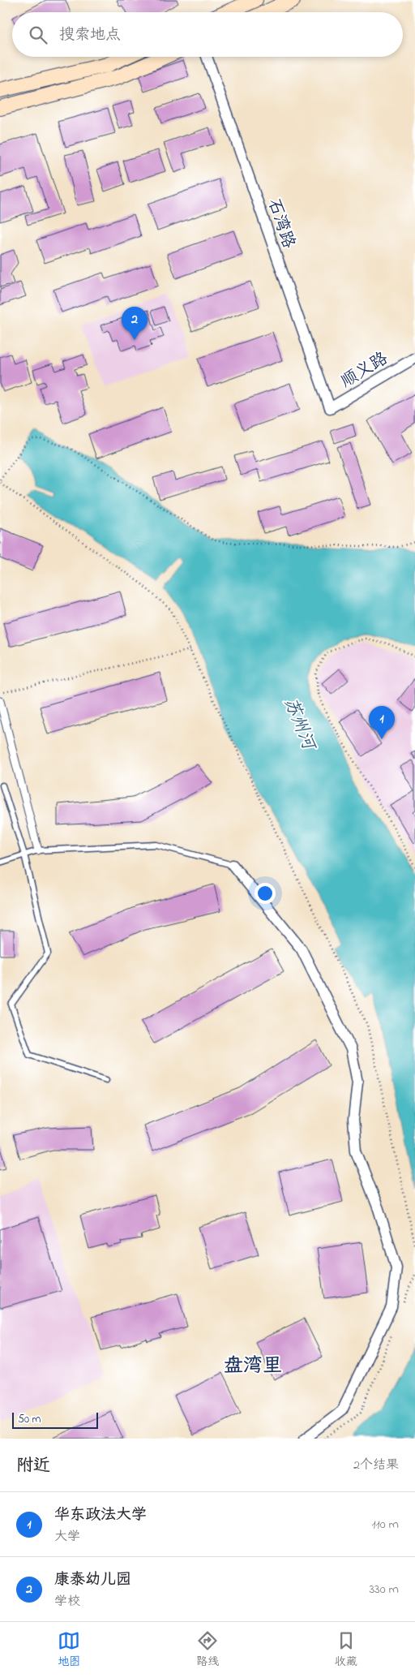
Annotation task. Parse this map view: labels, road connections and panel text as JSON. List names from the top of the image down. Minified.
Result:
{"streets":{"street":["石湾路","顺义路"]},"crossings":[["石湾路","顺义路"]],"districts":["盘湾里"],"water":["苏州河"],"scale_bar":"50 m","page":{"search":"搜索地点","pins":["2","1"],"scale":"50 m","heading":["附近","2个结果"],"list":[{"mark":"1","name":"华东政法大学","note":"大学","value":"110 m"},{"mark":"2","name":"康泰幼儿园","note":"学校","value":"330 m"}],"nav":["地图","路线","收藏"]}}
